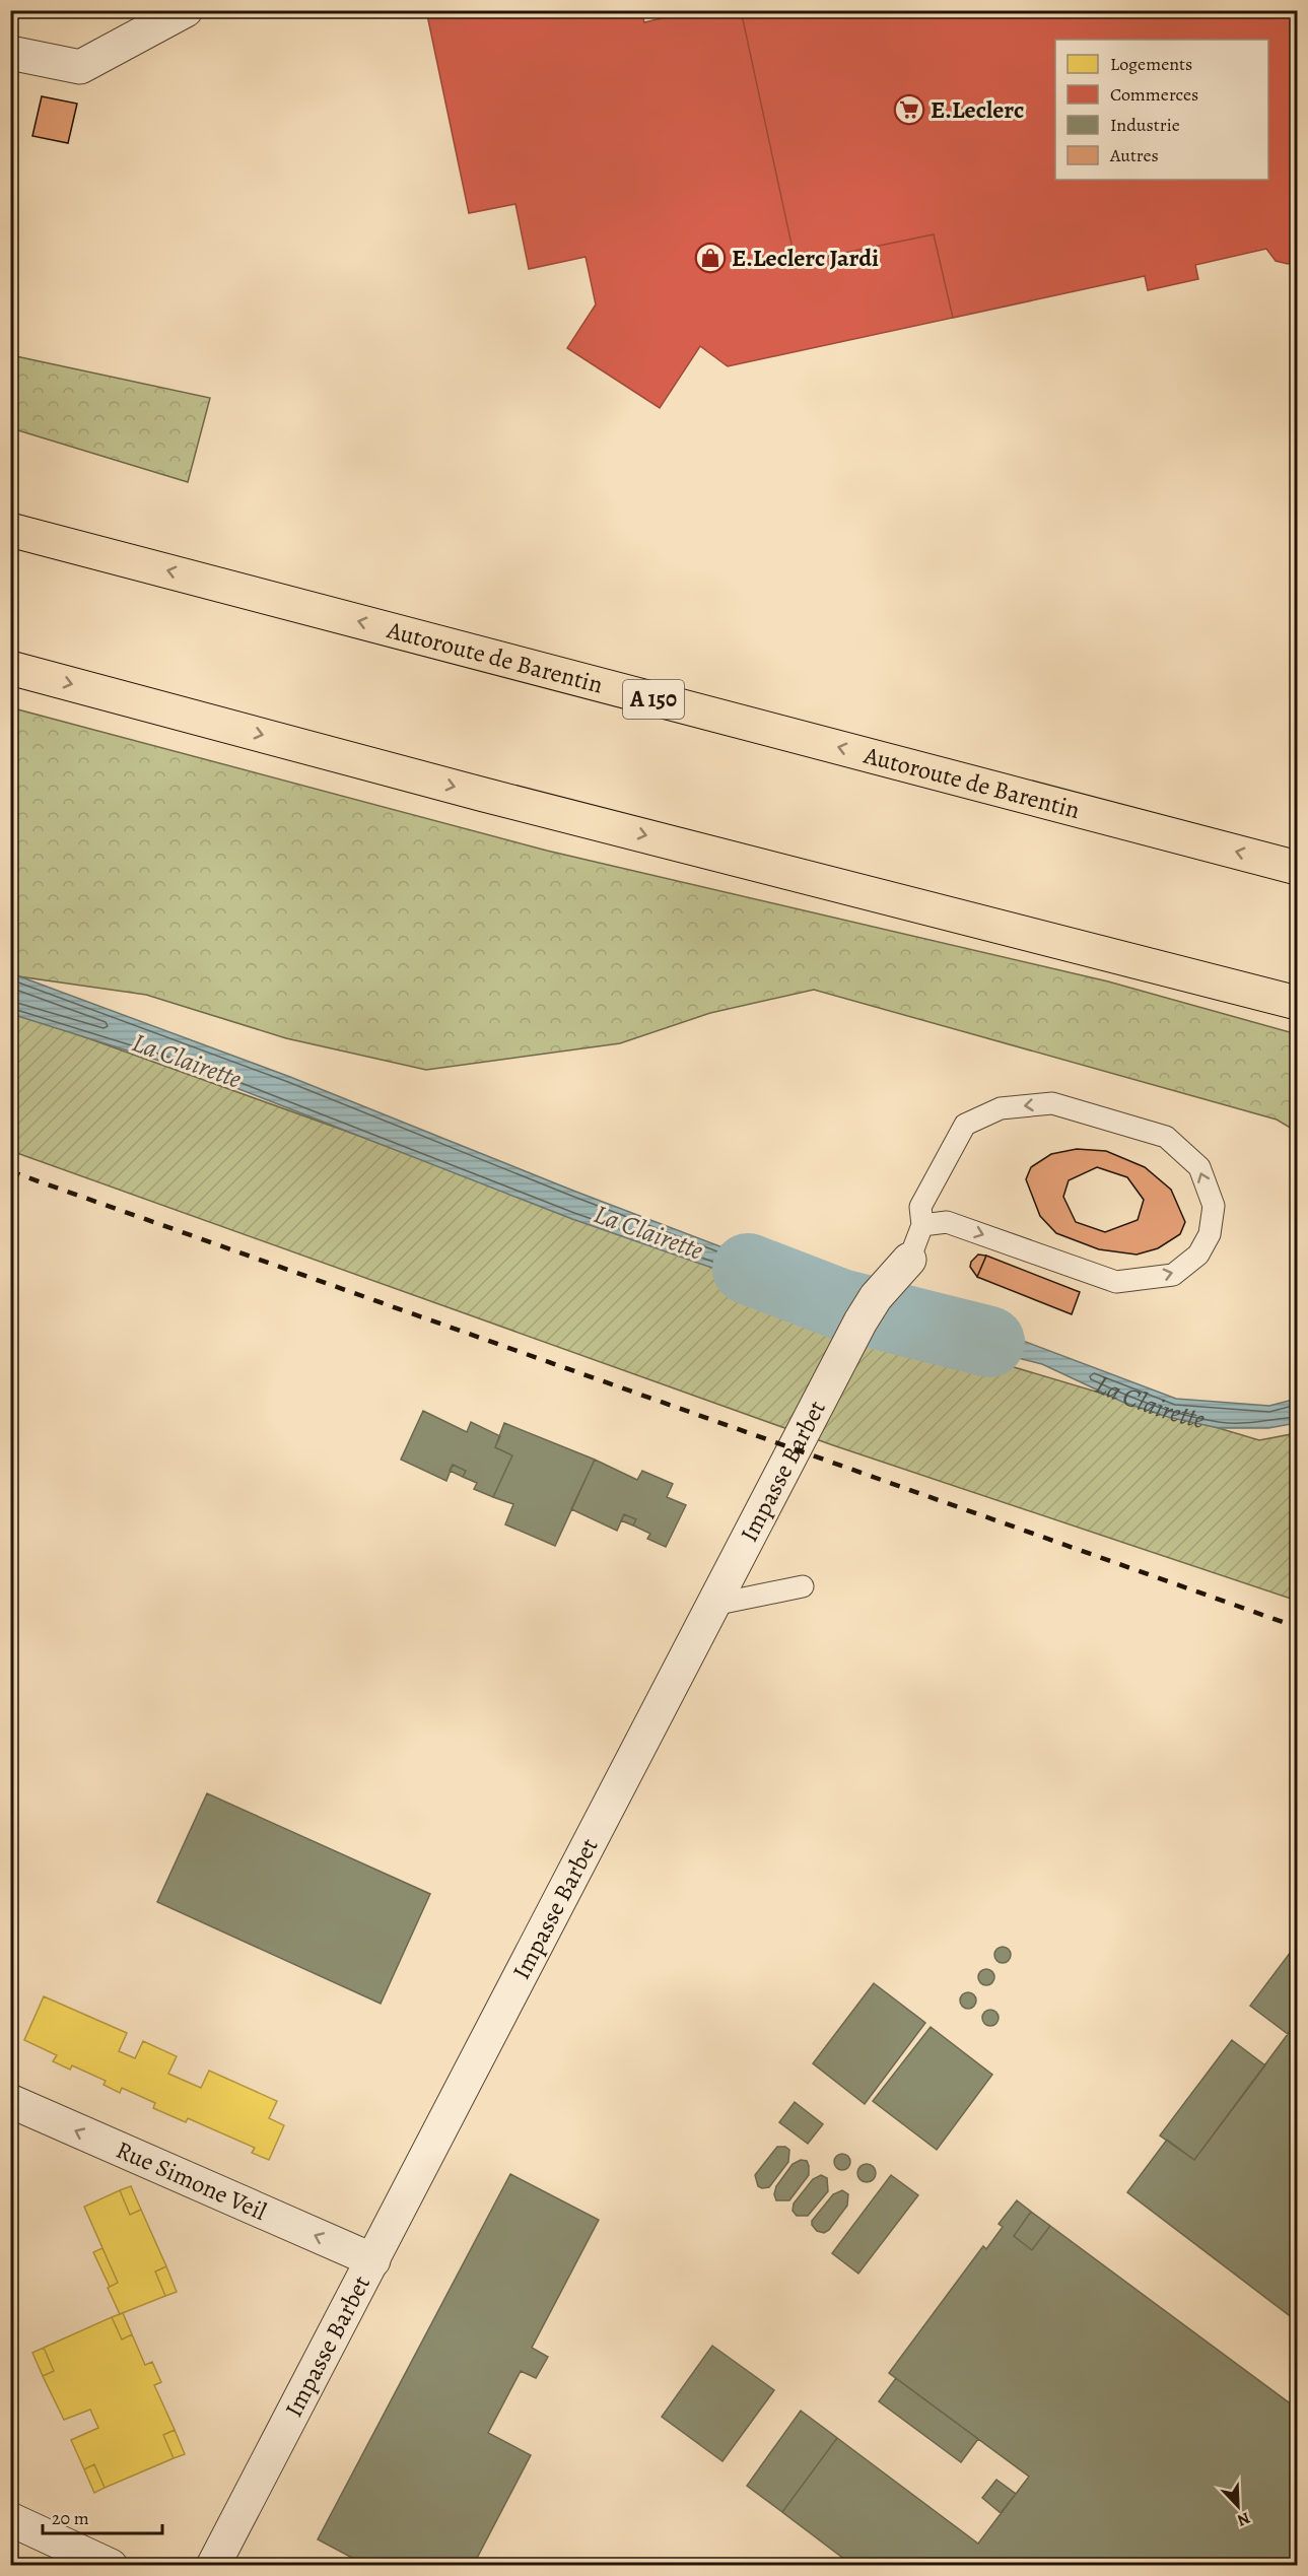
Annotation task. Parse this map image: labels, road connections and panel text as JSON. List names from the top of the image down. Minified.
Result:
{"streets":{"highway":["Autoroute de Barentin","A 150"],"street":["Impasse Barbet","Rue Simone Veil"]},"crossings":[["Impasse Barbet","Rue Simone Veil"]],"one_way":["Rue Simone Veil"],"water":["La Clairette"],"places":{"supermarket":["E.Leclerc"],"shop":["E.Leclerc Jardi"]},"legend":["Logements","Commerces","Industrie","Autres"],"scale_bar":"20 m","north":"bottom right"}
